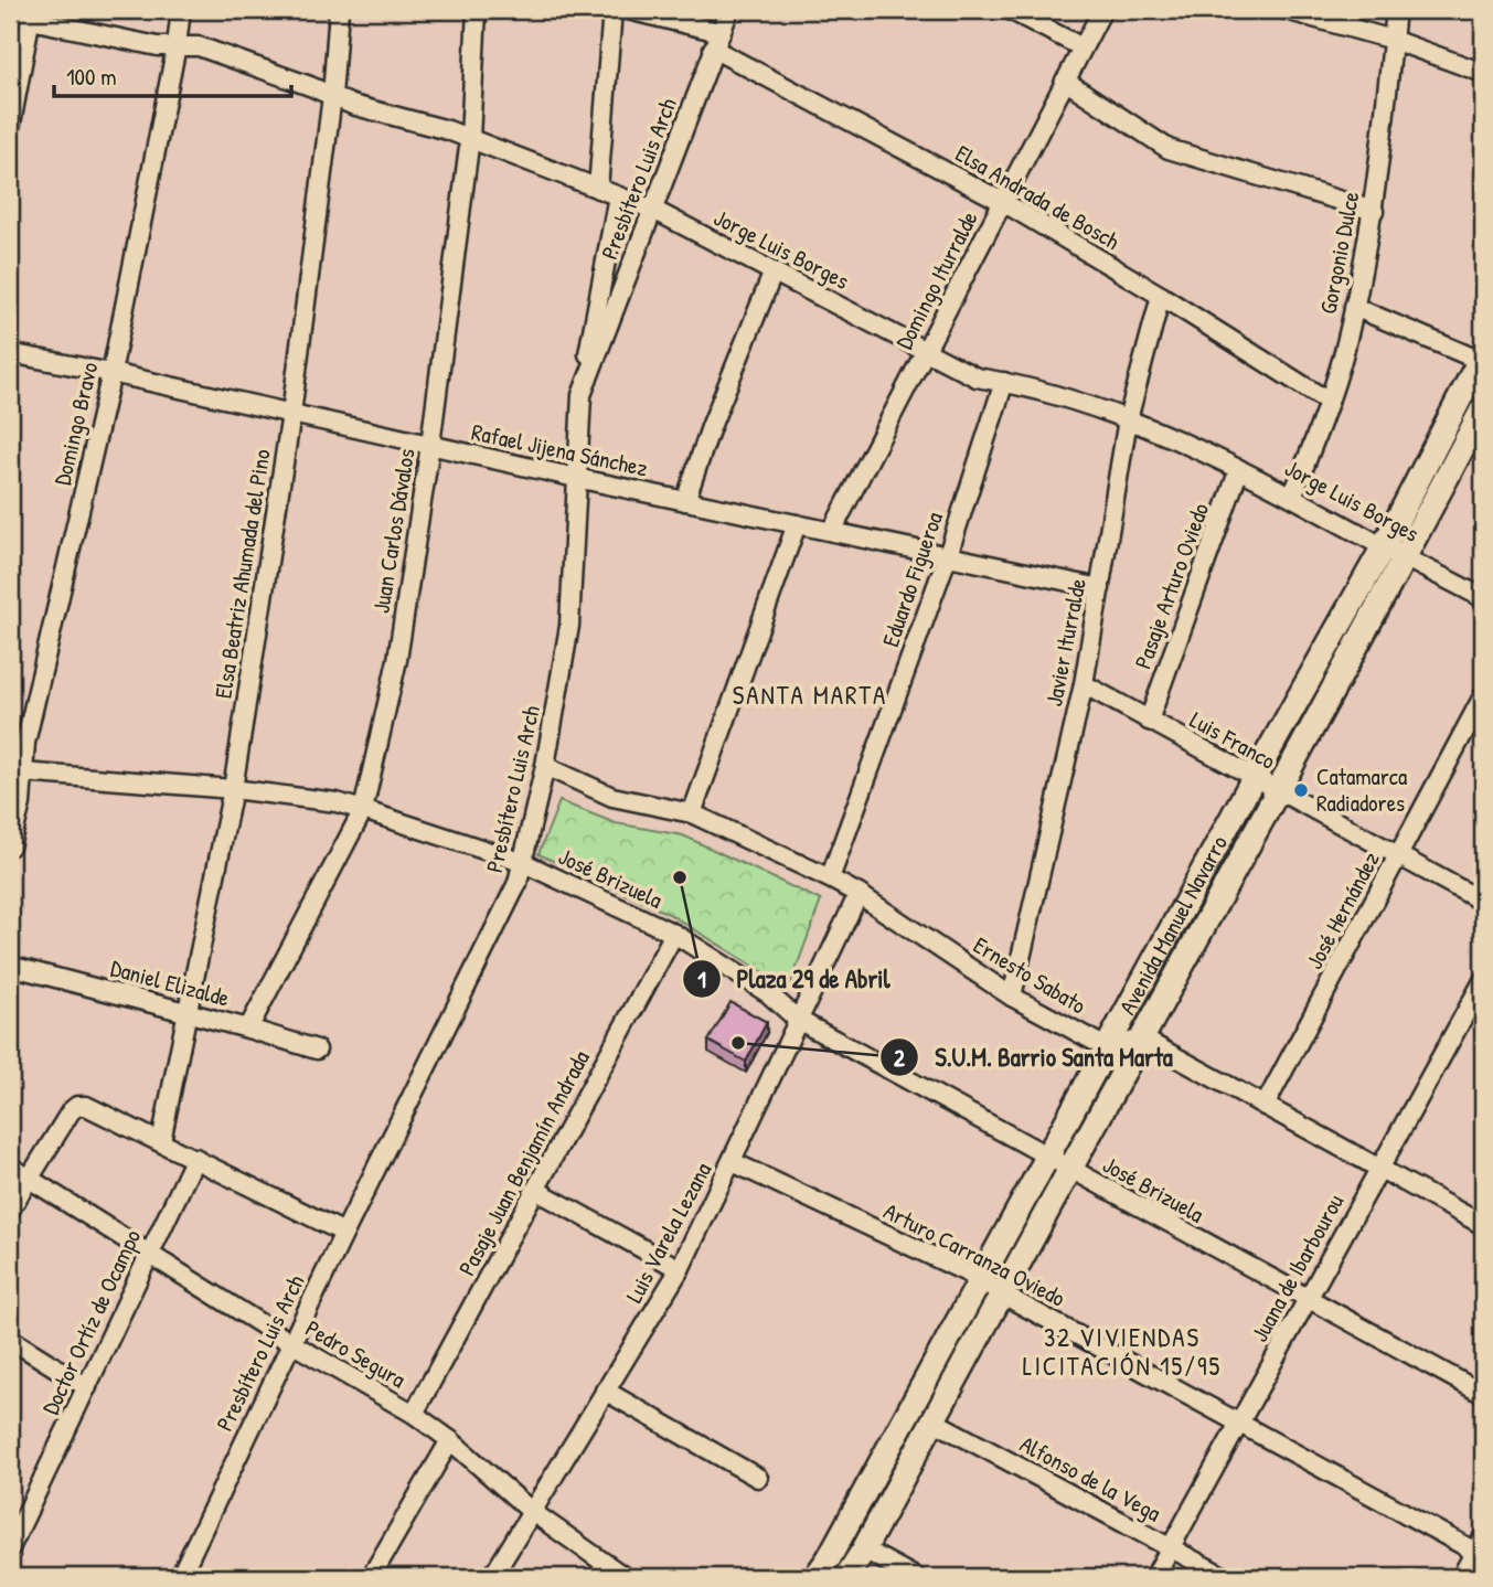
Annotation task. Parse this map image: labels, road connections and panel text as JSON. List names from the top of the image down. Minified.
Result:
{"streets":{"main road":["Avenida Manuel Navarro"],"street":["Presbítero Luis Arch","Elsa Andrada de Bosch","Jorge Luis Borges","Gorgonio Dulce","Domingo Iturralde","Domingo Bravo","Rafael Jijena Sánchez","Juan Carlos Dávalos","Elsa Beatriz Ahumada del Pino","Eduardo Figueroa","Pasaje Arturo Oviedo","Javier Iturralde","Luis Franco","José Brizuela","José Hernández","Ernesto Sabato","Daniel Elizalde","Pasaje Juan Benjamín Andrada","Luis Varela Lezana","Arturo Carranza Oviedo","Juana de Ibarbourou","Doctor Ortíz de Ocampo","Pedro Segura","Alfonso de la Vega"]},"crossings":[["Presbítero Luis Arch","Elsa Andrada de Bosch"],["Presbítero Luis Arch","Jorge Luis Borges"],["Presbítero Luis Arch","Rafael Jijena Sánchez"],["Presbítero Luis Arch","José Brizuela"],["Presbítero Luis Arch","Ernesto Sabato"],["Presbítero Luis Arch","Pedro Segura"],["Elsa Andrada de Bosch","Gorgonio Dulce"],["Elsa Andrada de Bosch","Domingo Iturralde"],["Elsa Andrada de Bosch","Javier Iturralde"],["Jorge Luis Borges","Gorgonio Dulce"],["Jorge Luis Borges","Domingo Iturralde"],["Jorge Luis Borges","Domingo Bravo"],["Jorge Luis Borges","Juan Carlos Dávalos"],["Jorge Luis Borges","Elsa Beatriz Ahumada del Pino"],["Jorge Luis Borges","Eduardo Figueroa"],["Jorge Luis Borges","Pasaje Arturo Oviedo"],["Jorge Luis Borges","Javier Iturralde"],["Jorge Luis Borges","Avenida Manuel Navarro"],["Domingo Iturralde","Rafael Jijena Sánchez"],["Domingo Bravo","Rafael Jijena Sánchez"],["Domingo Bravo","José Brizuela"],["Rafael Jijena Sánchez","Juan Carlos Dávalos"],["Rafael Jijena Sánchez","Elsa Beatriz Ahumada del Pino"],["Rafael Jijena Sánchez","Eduardo Figueroa"],["Rafael Jijena Sánchez","Javier Iturralde"],["Juan Carlos Dávalos","José Brizuela"],["Juan Carlos Dávalos","Daniel Elizalde"],["Elsa Beatriz Ahumada del Pino","José Brizuela"],["Elsa Beatriz Ahumada del Pino","Daniel Elizalde"],["Eduardo Figueroa","Ernesto Sabato"],["Pasaje Arturo Oviedo","Luis Franco"],["Javier Iturralde","Luis Franco"],["Javier Iturralde","Ernesto Sabato"],["Luis Franco","José Hernández"],["Luis Franco","Avenida Manuel Navarro"],["José Brizuela","Avenida Manuel Navarro"],["José Brizuela","Pasaje Juan Benjamín Andrada"],["José Brizuela","Luis Varela Lezana"],["José Brizuela","Juana de Ibarbourou"],["Avenida Manuel Navarro","Ernesto Sabato"],["Avenida Manuel Navarro","Arturo Carranza Oviedo"],["Avenida Manuel Navarro","Alfonso de la Vega"],["Ernesto Sabato","Luis Varela Lezana"],["Pasaje Juan Benjamín Andrada","Pedro Segura"],["Luis Varela Lezana","Arturo Carranza Oviedo"],["Luis Varela Lezana","Pedro Segura"],["Arturo Carranza Oviedo","Juana de Ibarbourou"],["Juana de Ibarbourou","Alfonso de la Vega"],["Doctor Ortíz de Ocampo","Pedro Segura"]],"districts":["SANTA MARTA","32 VIVIENDAS LICITACIÓN 15/95"],"places":["Catamarca Radiadores","Plaza 29 de Abril","S.U.M. Barrio Santa Marta"],"scale_bar":"100 m"}
